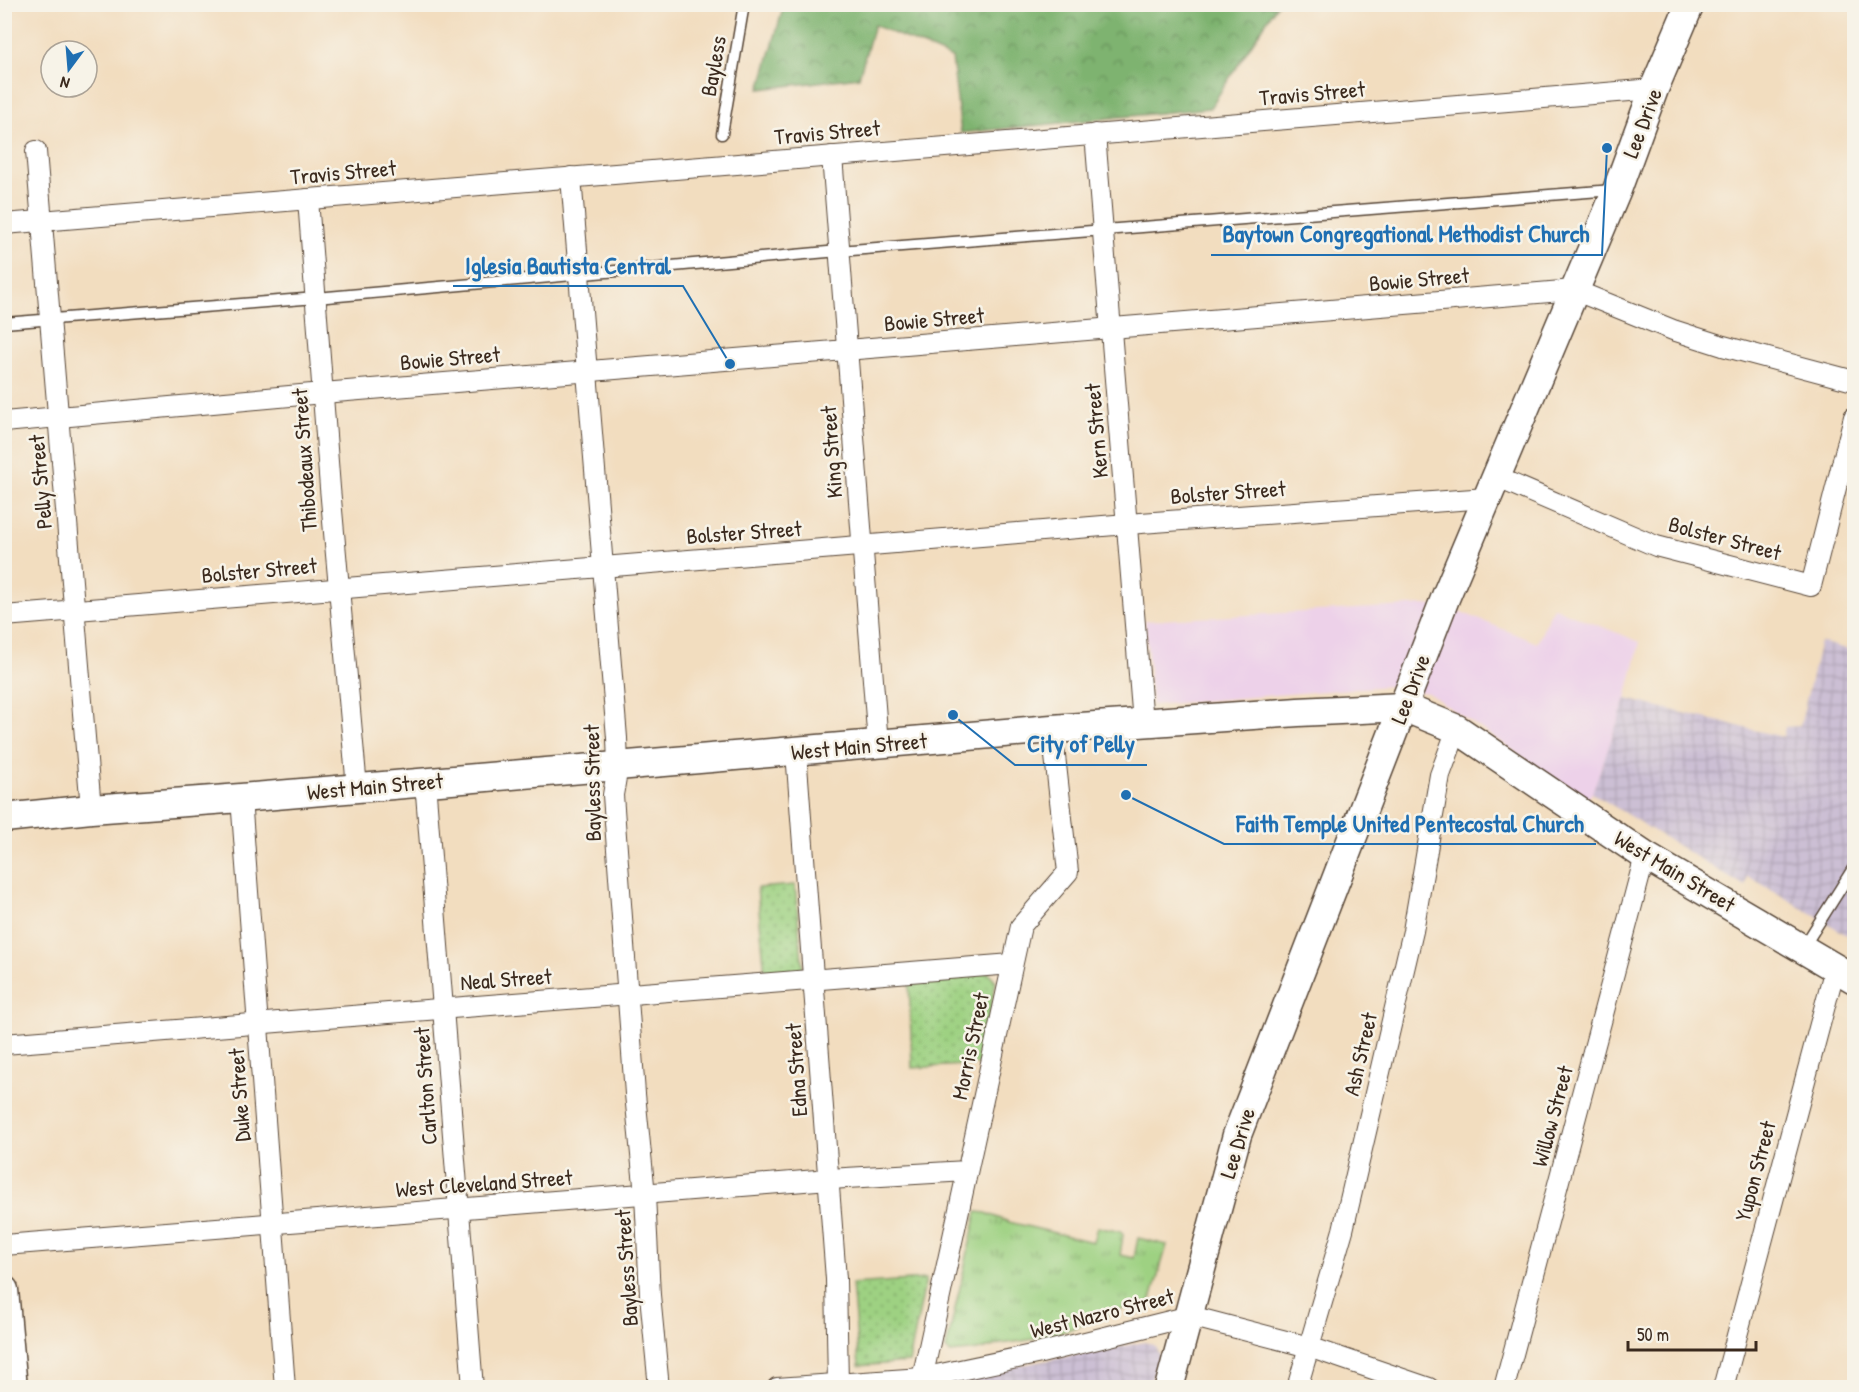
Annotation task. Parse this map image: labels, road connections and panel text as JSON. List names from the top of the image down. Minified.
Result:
{"streets":{"main road":["Lee Drive","West Main Street"],"street":["Travis Street","Bowie Street","Kern Street","King Street","Thibodeaux Street","Pelly Street","Bolster Street","Bayless Street","Neal Street","Morris Street","Ash Street","Edna Street","Carlton Street","Duke Street","Willow Street","Yupon Street","West Cleveland Street","West Nazro Street"],"lane":["Bayless"]},"crossings":[["Travis Street","Lee Drive"],["Travis Street","Kern Street"],["Travis Street","King Street"],["Travis Street","Thibodeaux Street"],["Travis Street","Pelly Street"],["Travis Street","Bayless Street"],["Lee Drive","Bowie Street"],["Lee Drive","Bolster Street"],["Lee Drive","West Main Street"],["Lee Drive","West Nazro Street"],["Bowie Street","Kern Street"],["Bowie Street","King Street"],["Bowie Street","Thibodeaux Street"],["Bowie Street","Pelly Street"],["Bowie Street","Bayless Street"],["Kern Street","Bolster Street"],["Kern Street","West Main Street"],["King Street","Bolster Street"],["King Street","West Main Street"],["Thibodeaux Street","Bolster Street"],["Thibodeaux Street","West Main Street"],["Pelly Street","Bolster Street"],["Pelly Street","West Main Street"],["Bolster Street","Bayless Street"],["West Main Street","Bayless Street"],["West Main Street","Morris Street"],["West Main Street","Ash Street"],["West Main Street","Edna Street"],["West Main Street","Carlton Street"],["West Main Street","Duke Street"],["West Main Street","Willow Street"],["West Main Street","Yupon Street"],["Bayless Street","Neal Street"],["Bayless Street","West Cleveland Street"],["Neal Street","Morris Street"],["Neal Street","Edna Street"],["Neal Street","Carlton Street"],["Neal Street","Duke Street"],["Morris Street","West Cleveland Street"],["Morris Street","West Nazro Street"],["Ash Street","West Nazro Street"],["Edna Street","West Cleveland Street"],["Edna Street","West Nazro Street"],["Carlton Street","West Cleveland Street"],["Duke Street","West Cleveland Street"]],"places":["Baytown Congregational Methodist Church","Iglesia Bautista Central","City of Pelly","Faith Temple United Pentecostal Church"],"scale_bar":"50 m","north":"bottom"}
